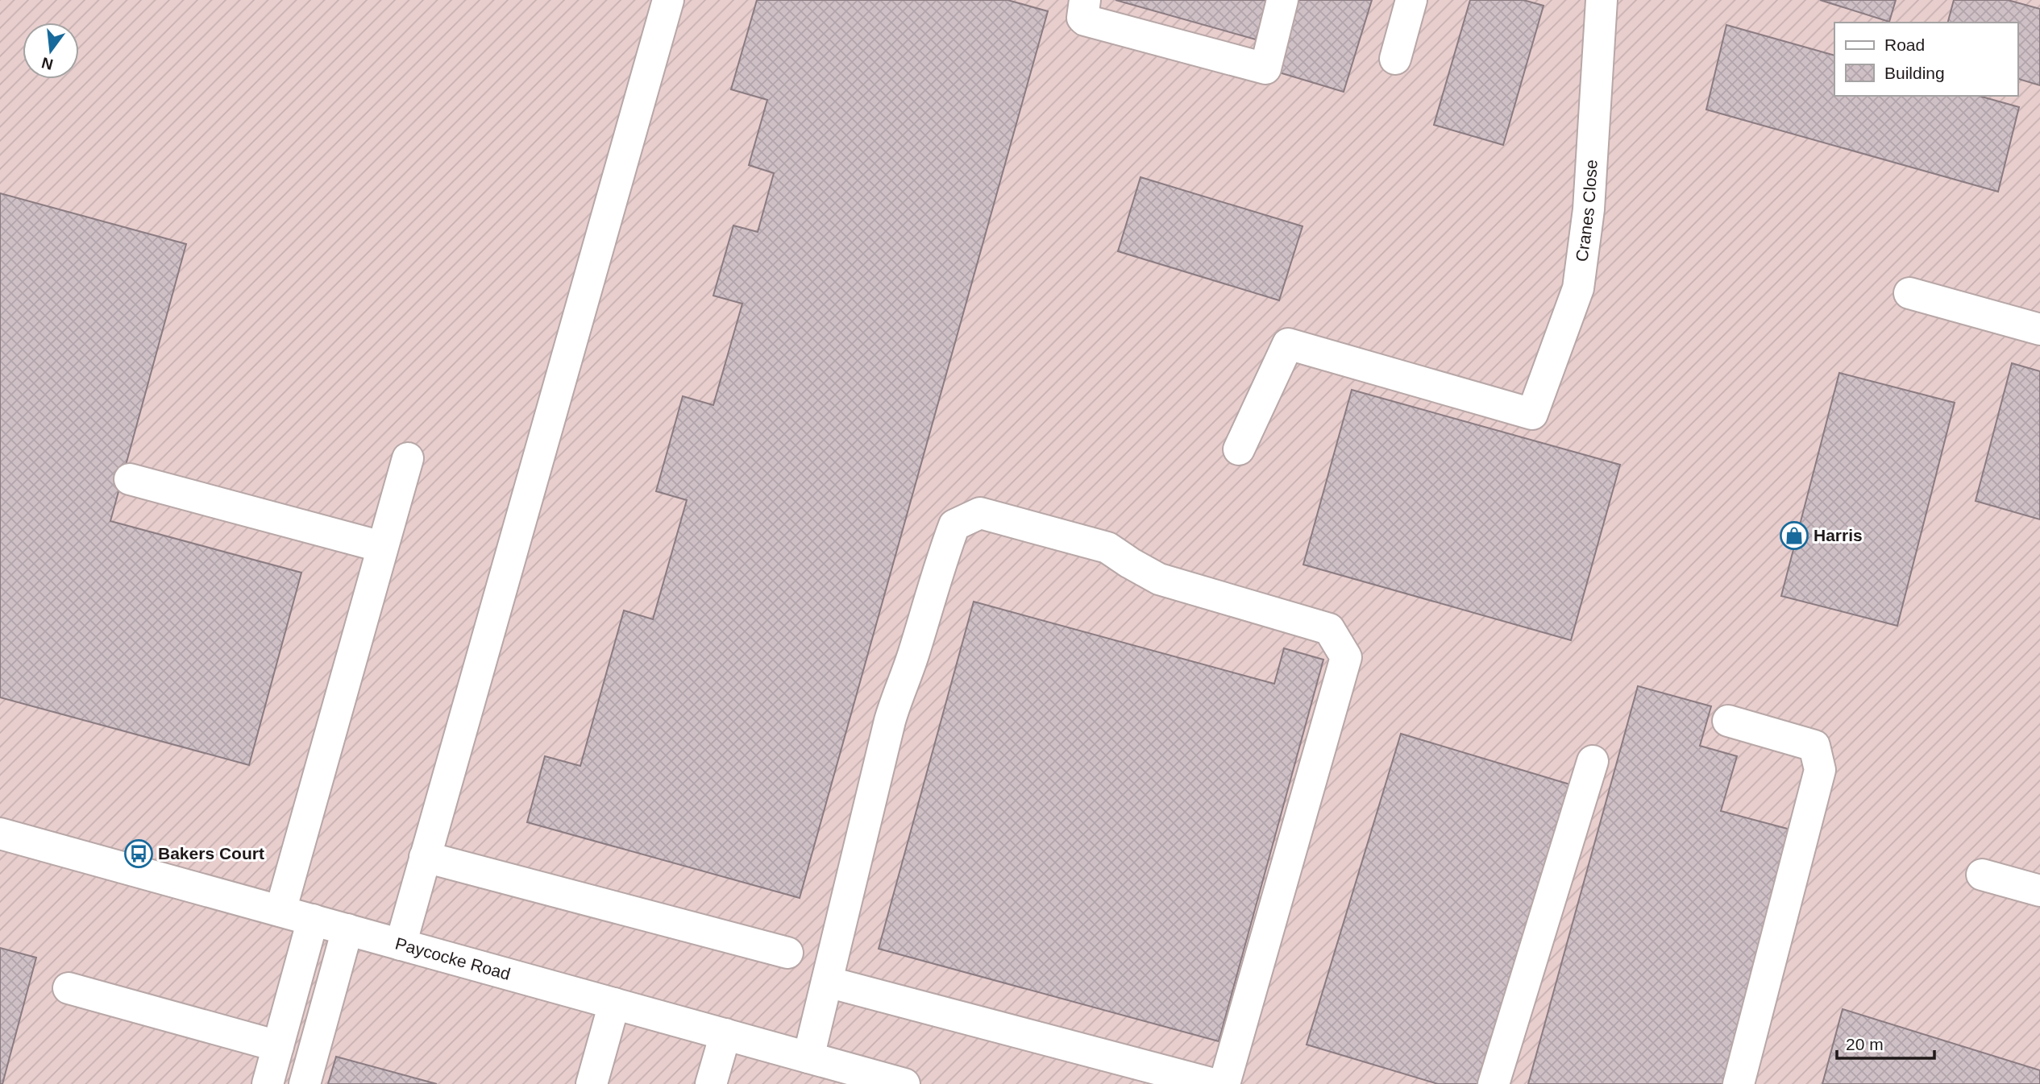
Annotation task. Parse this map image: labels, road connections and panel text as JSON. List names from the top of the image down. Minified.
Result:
{"streets":{"street":["Cranes Close","Paycocke Road"]},"places":{"shop":["Harris"],"bus stop":["Bakers Court"]},"legend":["Road","Building"],"scale_bar":"20 m","north":"bottom"}
